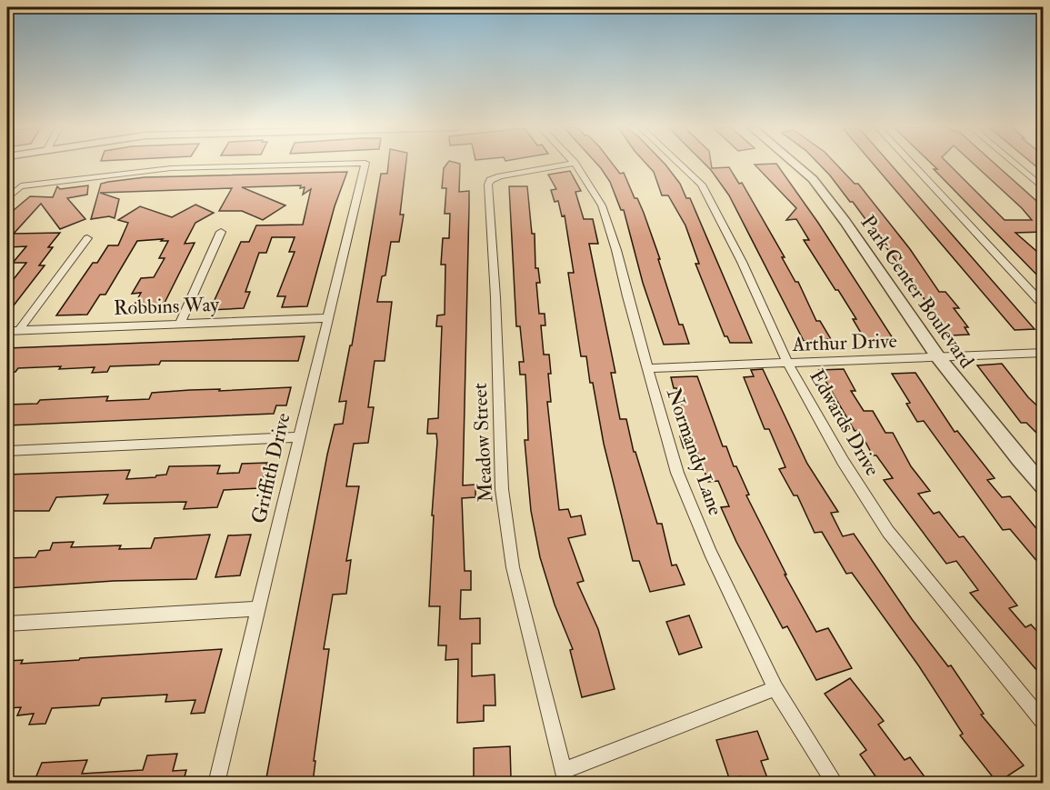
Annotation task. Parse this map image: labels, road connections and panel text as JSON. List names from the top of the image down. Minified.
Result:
{"streets":{"street":["Park Center Boulevard","Robbins Way","Arthur Drive","Edwards Drive","Meadow Street","Normandy Lane","Griffith Drive"]},"crossings":[["Park Center Boulevard","Arthur Drive"],["Robbins Way","Griffith Drive"],["Arthur Drive","Edwards Drive"],["Arthur Drive","Normandy Lane"]]}
